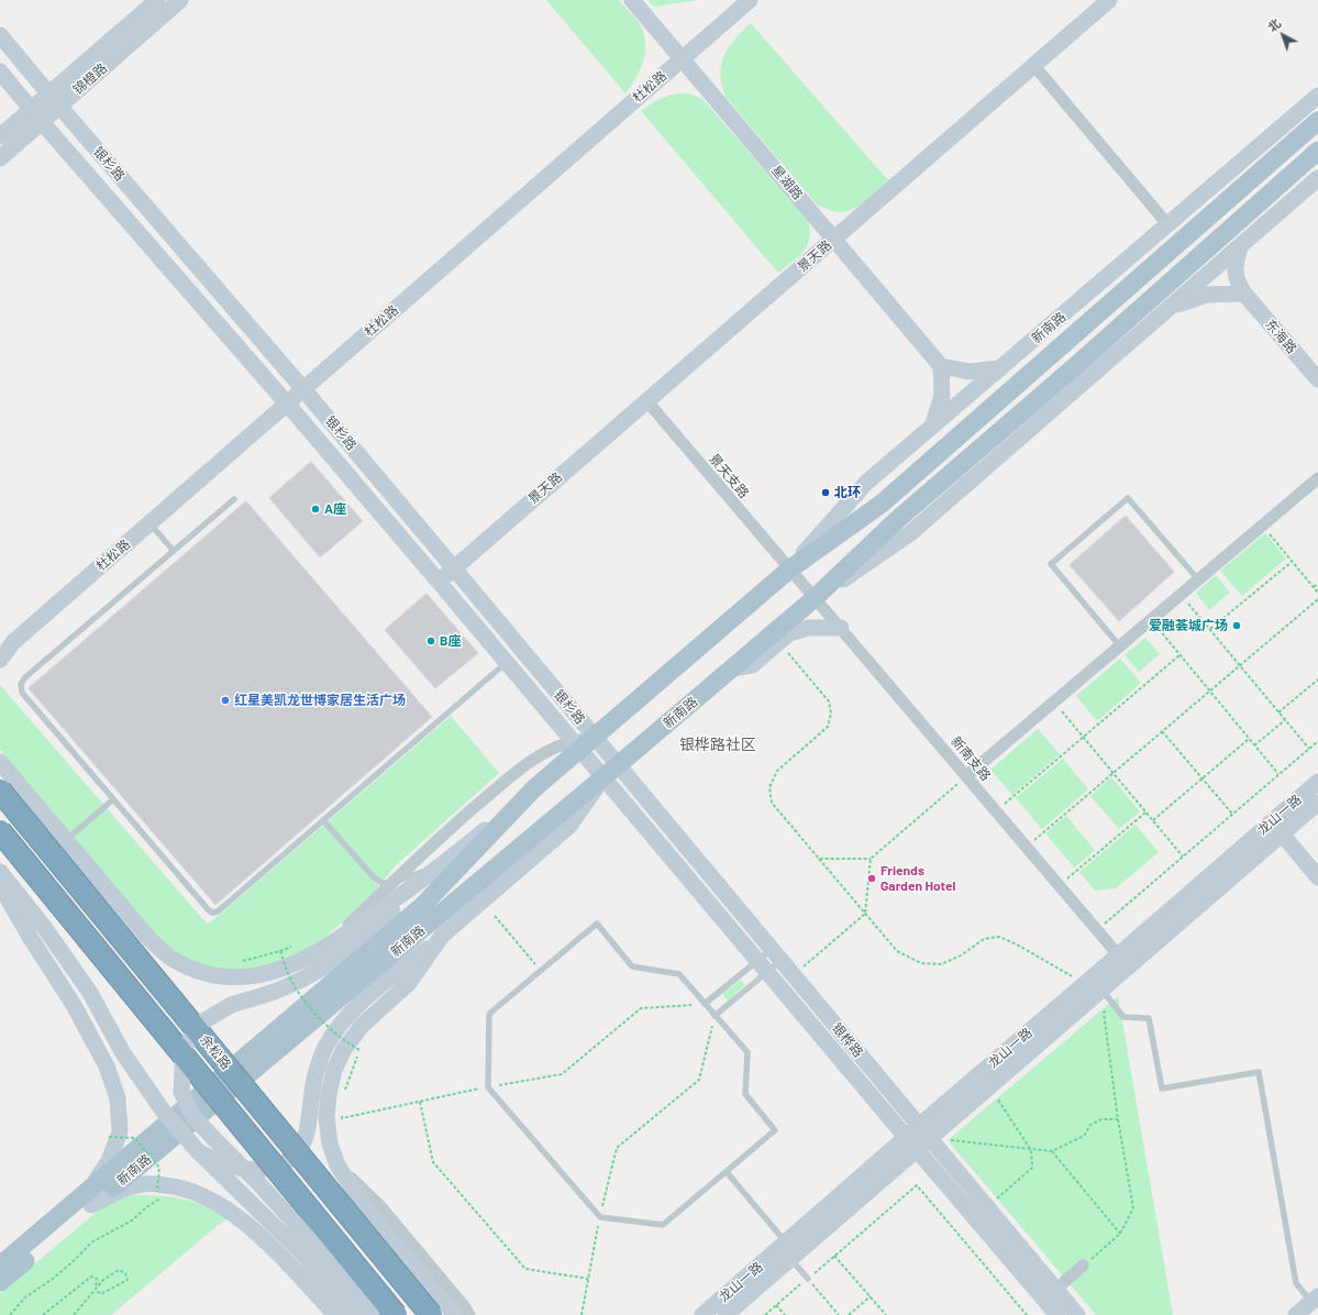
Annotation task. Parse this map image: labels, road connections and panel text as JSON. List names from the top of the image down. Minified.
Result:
{"streets":{"highway":["余松路"],"main road":["锦橙路","杜松路","银杉路","星湖路","景天路","新南路","东海路","龙山一路","银桦路"],"street":["景天支路","新南支路"]},"crossings":[["锦橙路","银杉路"],["杜松路","银杉路"],["杜松路","星湖路"],["银杉路","景天路"],["银杉路","新南路"],["银杉路","银桦路"],["星湖路","景天路"],["景天路","景天支路"],["新南路","东海路"],["新南路","景天支路"],["新南路","新南支路"],["新南路","银桦路"],["景天支路","新南支路"],["新南支路","龙山一路"],["龙山一路","银桦路"]],"districts":["银桦路社区"],"places":["北环","A座","爱融荟城广场","B座","红星美凯龙世博家居生活广场","Friends Garden Hotel"],"north":"top left"}
